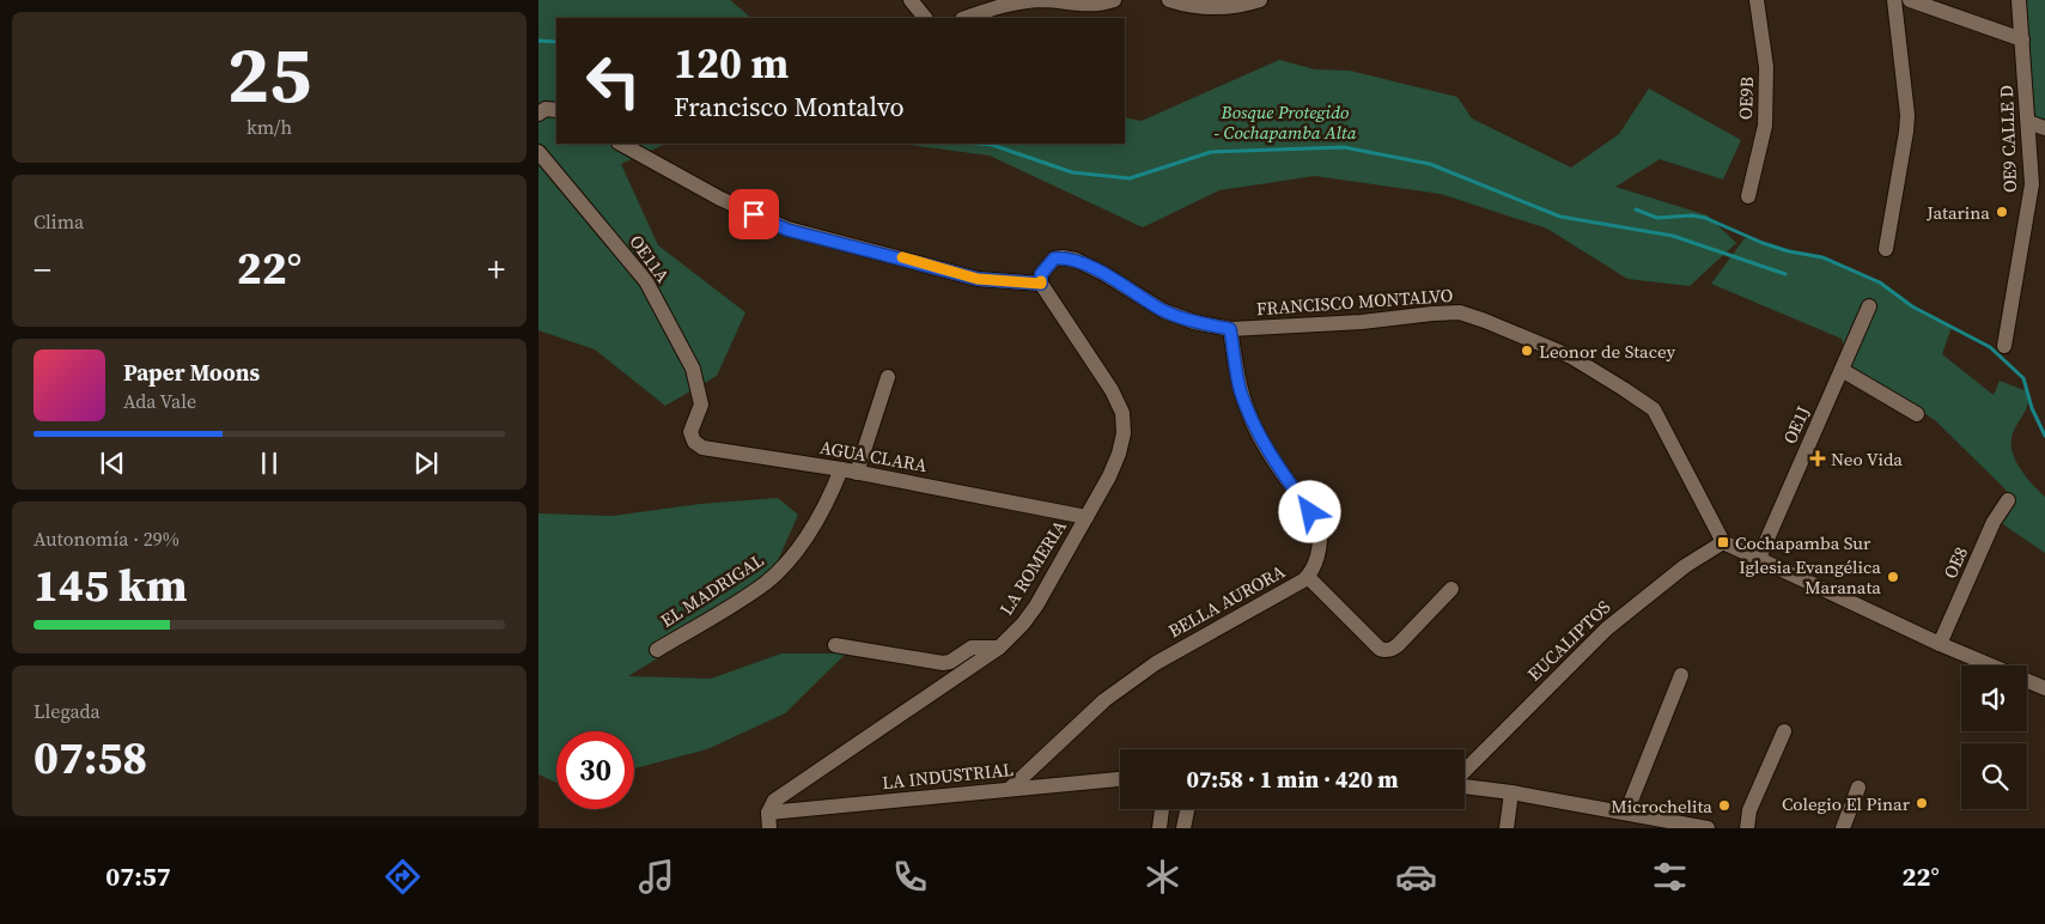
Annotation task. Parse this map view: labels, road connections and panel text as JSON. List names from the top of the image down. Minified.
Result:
{"streets":{"street":["OE9B","OE9 CALLE D","OE11A","FRANCISCO MONTALVO","OE1J","AGUA CLARA","OE8","LA ROMERIA","EL MADRIGAL","BELLA AURORA","EUCALIPTOS","LA INDUSTRIAL"]},"crossings":[["OE11A","AGUA CLARA"],["FRANCISCO MONTALVO","LA ROMERIA"],["FRANCISCO MONTALVO","BELLA AURORA"],["FRANCISCO MONTALVO","EUCALIPTOS"],["AGUA CLARA","LA ROMERIA"],["AGUA CLARA","EL MADRIGAL"],["LA ROMERIA","LA INDUSTRIAL"],["BELLA AURORA","LA INDUSTRIAL"]],"parks":["Bosque Protegido - Cochapamba Alta"],"places":{"other":["Jatarina","Leonor de Stacey","Iglesia Evangélica Maranata","Colegio El Pinar","Microchelita"],"health":["Neo Vida"],"transit":["Cochapamba Sur"]},"page":{"tile":[["25","km/h"],"Clima",["Autonomía · 29%","145 km"],["Llegada","07:58"]],"turn":["120 m","Francisco Montalvo"],"heat":["−","22°","+"],"song":["Paper Moons","Ada Vale"],"limit":"30","trip":"07:58 · 1 min · 420 m","tabs":["07:57","22°"]}}
